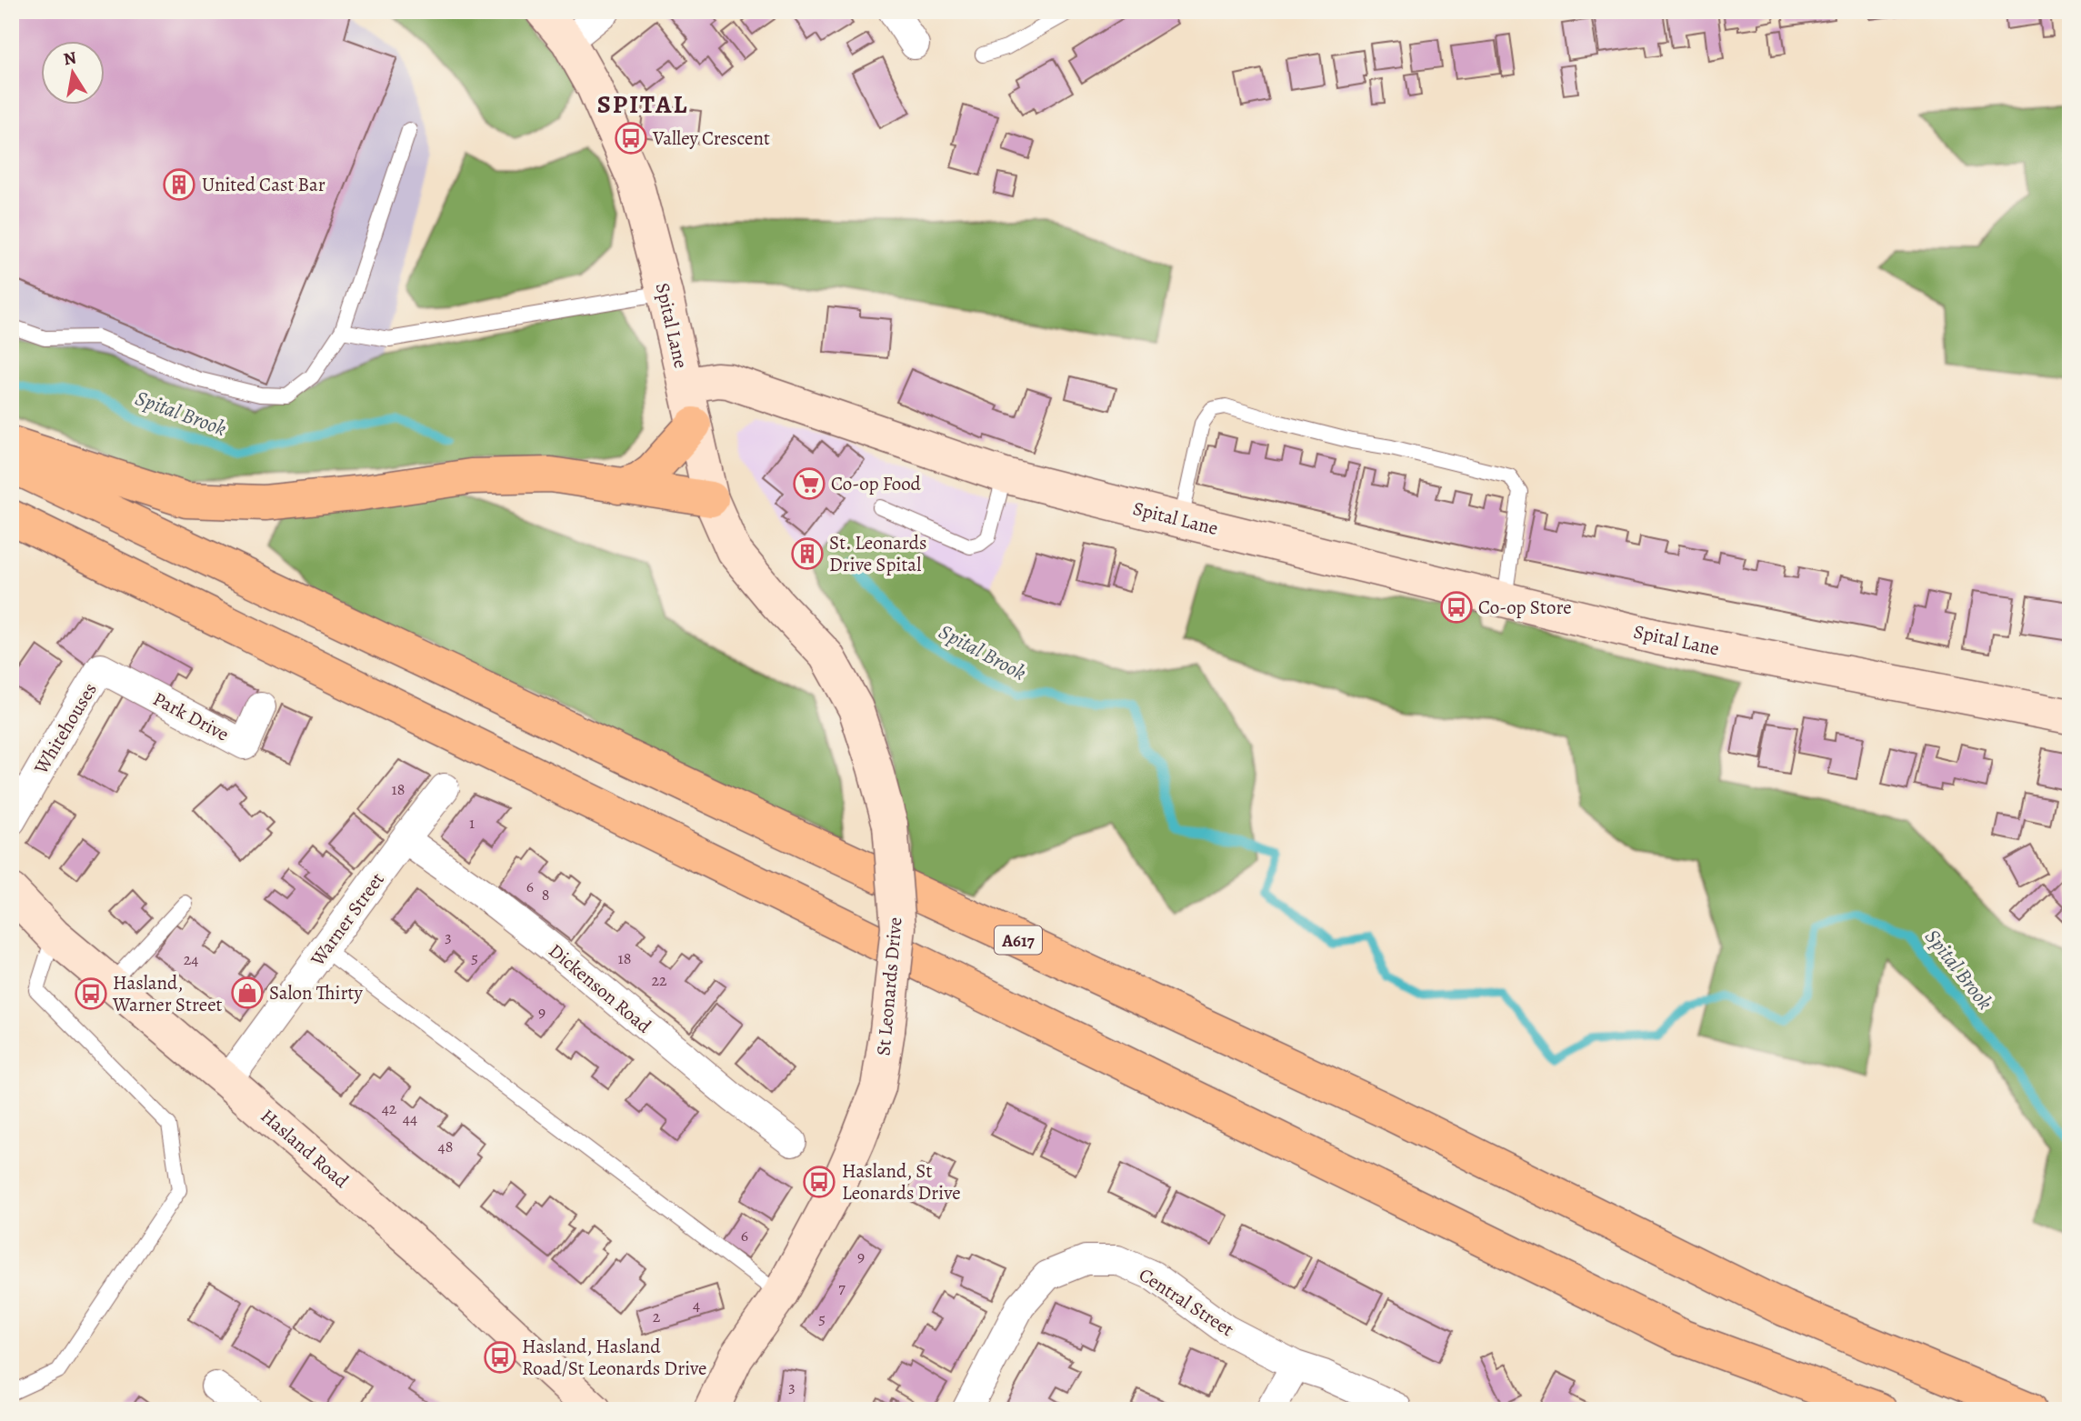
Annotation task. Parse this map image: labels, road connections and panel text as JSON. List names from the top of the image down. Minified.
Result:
{"streets":{"highway":["A617"],"street":["Spital Lane","Park Drive","Whitehouses","Warner Street","St Leonards Drive","Dickenson Road","Hasland Road","Central Street"]},"crossings":[["Spital Lane","St Leonards Drive"],["Park Drive","Whitehouses"],["Warner Street","Dickenson Road"],["Warner Street","Hasland Road"]],"districts":["SPITAL"],"water":["Spital Brook"],"places":{"bus stop":["Valley Crescent","Co-op Store","Hasland, Warner Street","Hasland, St Leonards Drive","Hasland, Hasland Road/St Leonards Drive"],"building":["United Cast Bar","St. Leonards Drive Spital"],"supermarket":["Co-op Food"],"shop":["Salon Thirty"]},"house_numbers":["18","1","6","8","3","5","18","24","22","9","42","44","48","6","9","7","4","2","5","3"],"north":"top"}
